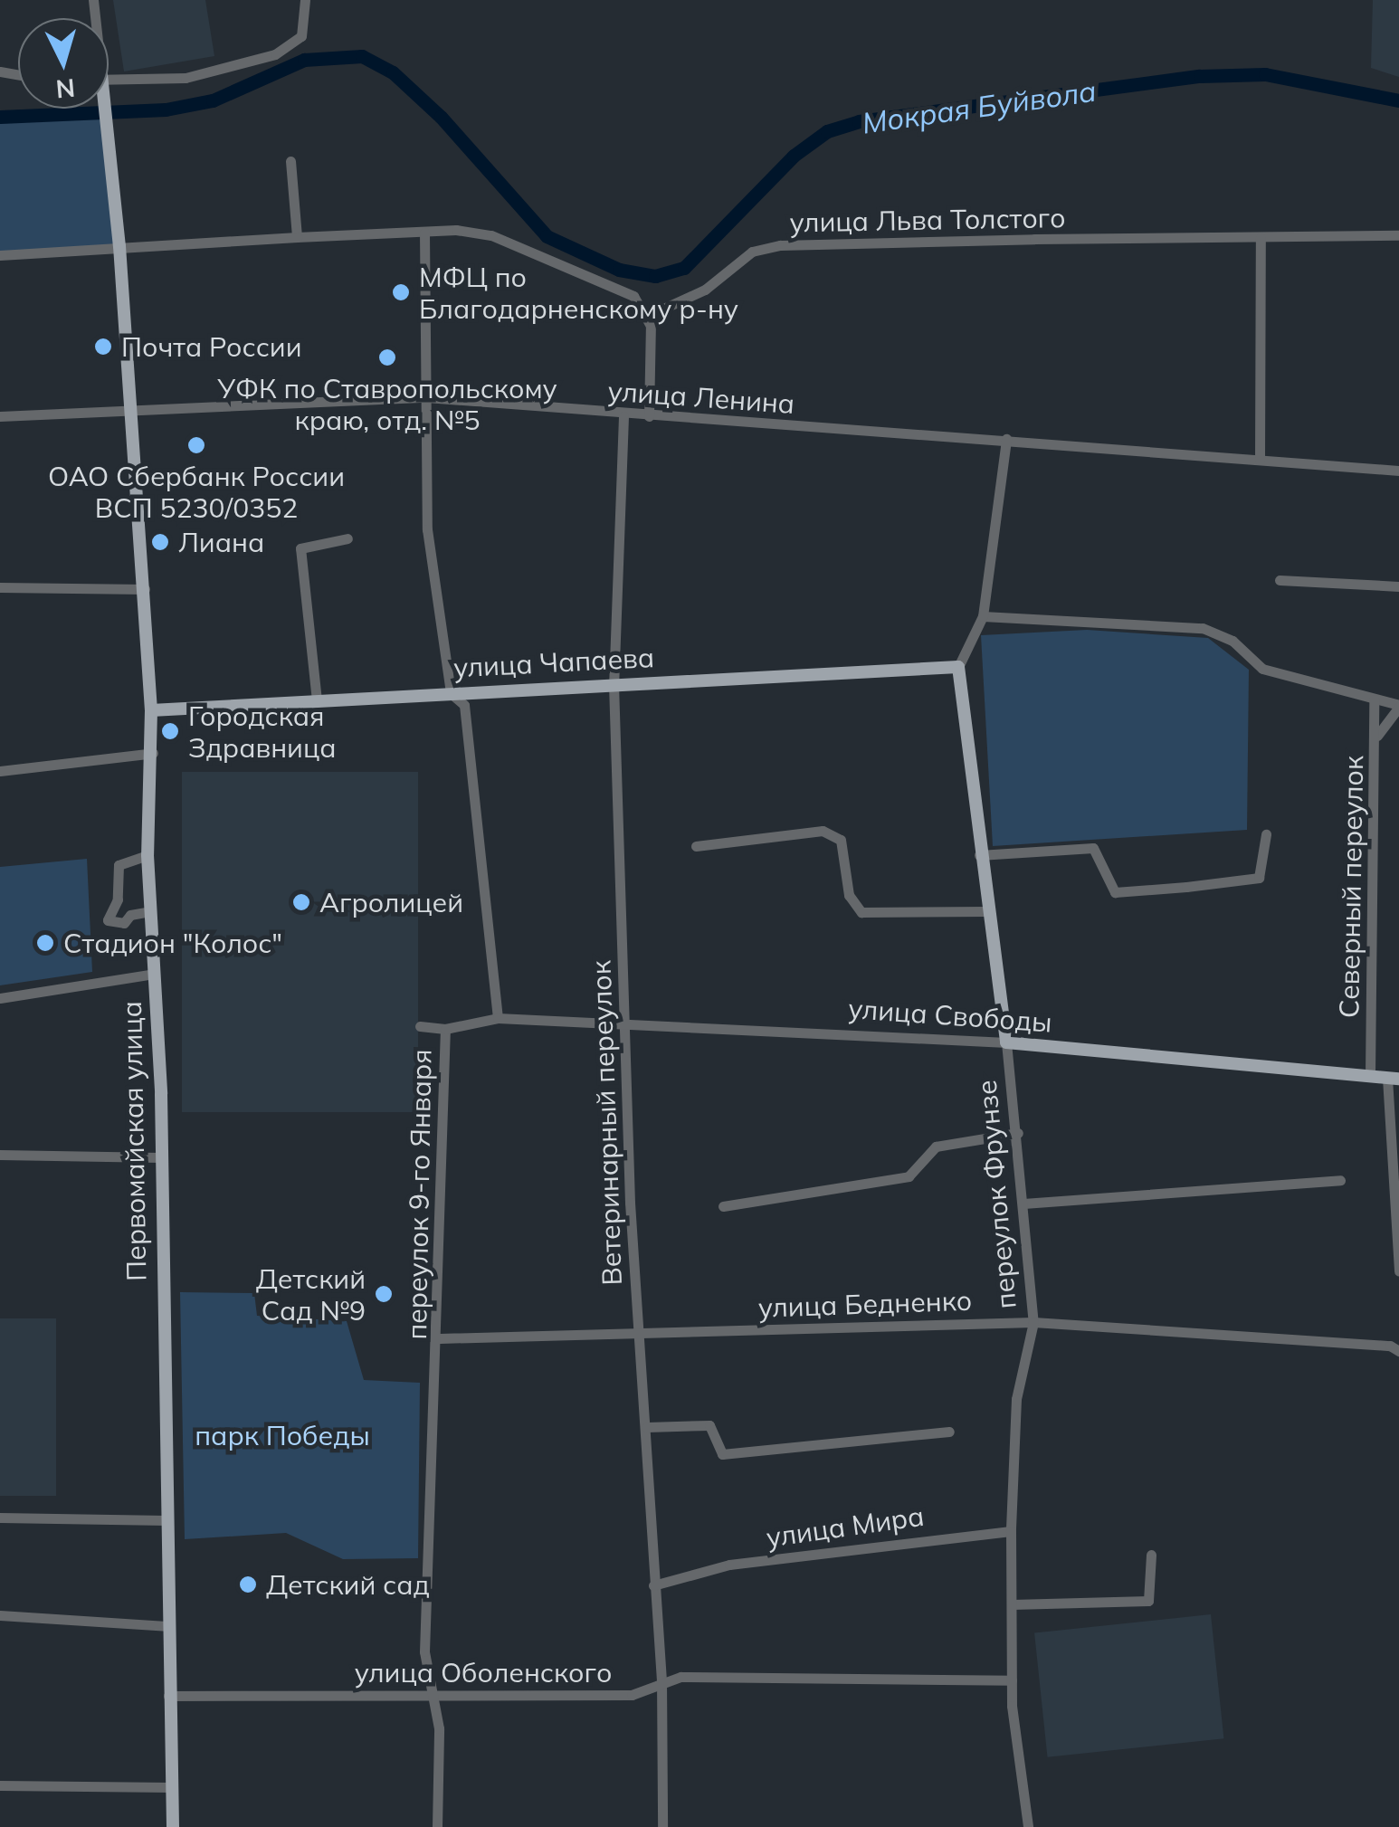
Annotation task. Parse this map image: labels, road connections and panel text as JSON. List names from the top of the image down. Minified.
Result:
{"streets":{"main road":["улица Чапаева","улица Свободы","Первомайская улица","переулок Фрунзе"],"street":["улица Льва Толстого","улица Ленина","Северный переулок","Ветеринарный переулок","переулок 9-го Января","улица Бедненко","улица Мира","улица Оболенского"]},"crossings":[["улица Ленина","Ветеринарный переулок"],["улица Ленина","Первомайская улица"],["улица Чапаева","Ветеринарный переулок"],["улица Чапаева","Первомайская улица"],["улица Чапаева","переулок Фрунзе"],["Северный переулок","улица Свободы"],["улица Свободы","Ветеринарный переулок"],["улица Свободы","переулок 9-го Января"],["улица Свободы","переулок Фрунзе"],["Ветеринарный переулок","улица Бедненко"],["Ветеринарный переулок","улица Мира"],["Ветеринарный переулок","улица Оболенского"],["Первомайская улица","улица Оболенского"],["переулок 9-го Января","улица Бедненко"],["переулок 9-го Января","улица Оболенского"],["переулок Фрунзе","улица Бедненко"],["переулок Фрунзе","улица Мира"],["переулок Фрунзе","улица Оболенского"]],"water":["Мокрая Буйвола"],"parks":["парк Победы"],"places":["МФЦ по Благодарненскому р-ну","Почта России","УФК по Ставропольскому краю, отд. №5","ОАО Сбербанк России ВСП 5230/0352","Лиана","Городская Здравница","Агролицей","Стадион \"Колос\"","Детский Сад №9","Детский сад"],"north":"bottom"}
